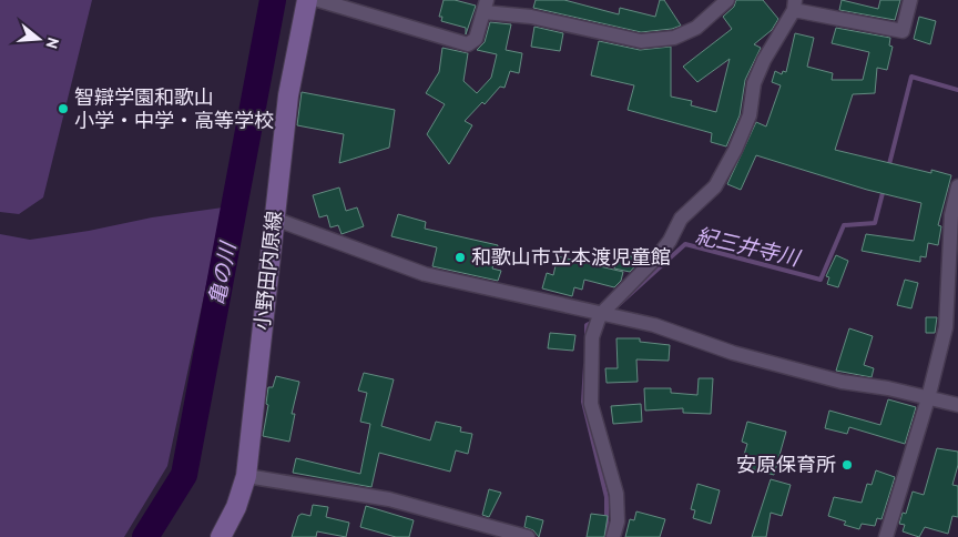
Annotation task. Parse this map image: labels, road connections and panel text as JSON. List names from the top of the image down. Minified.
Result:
{"streets":{"main road":["小野田内原線"]},"water":["紀三井寺川","亀の川"],"places":["智辯学園和歌山 小学・中学・高等学校","和歌山市立本渡児童館","安原保育所"],"north":"right"}
